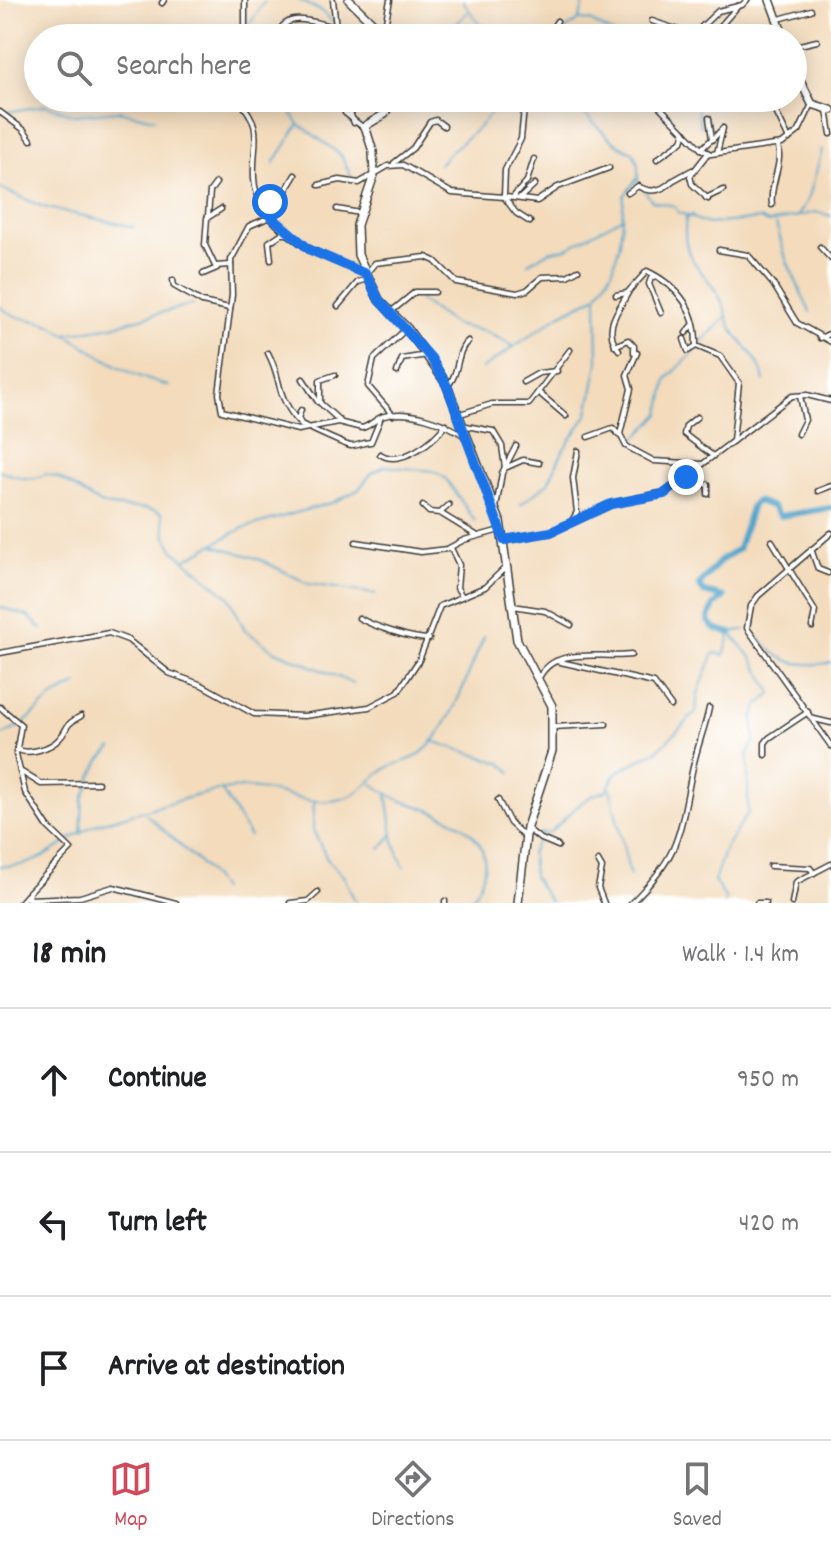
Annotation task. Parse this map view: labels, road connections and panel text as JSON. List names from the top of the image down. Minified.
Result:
{"page":{"search":"Search here","heading":["18 min","Walk · 1.4 km"],"list":[["Continue","950 m"],["Turn left","420 m"],"Arrive at destination"],"nav":["Map","Directions","Saved"]}}
